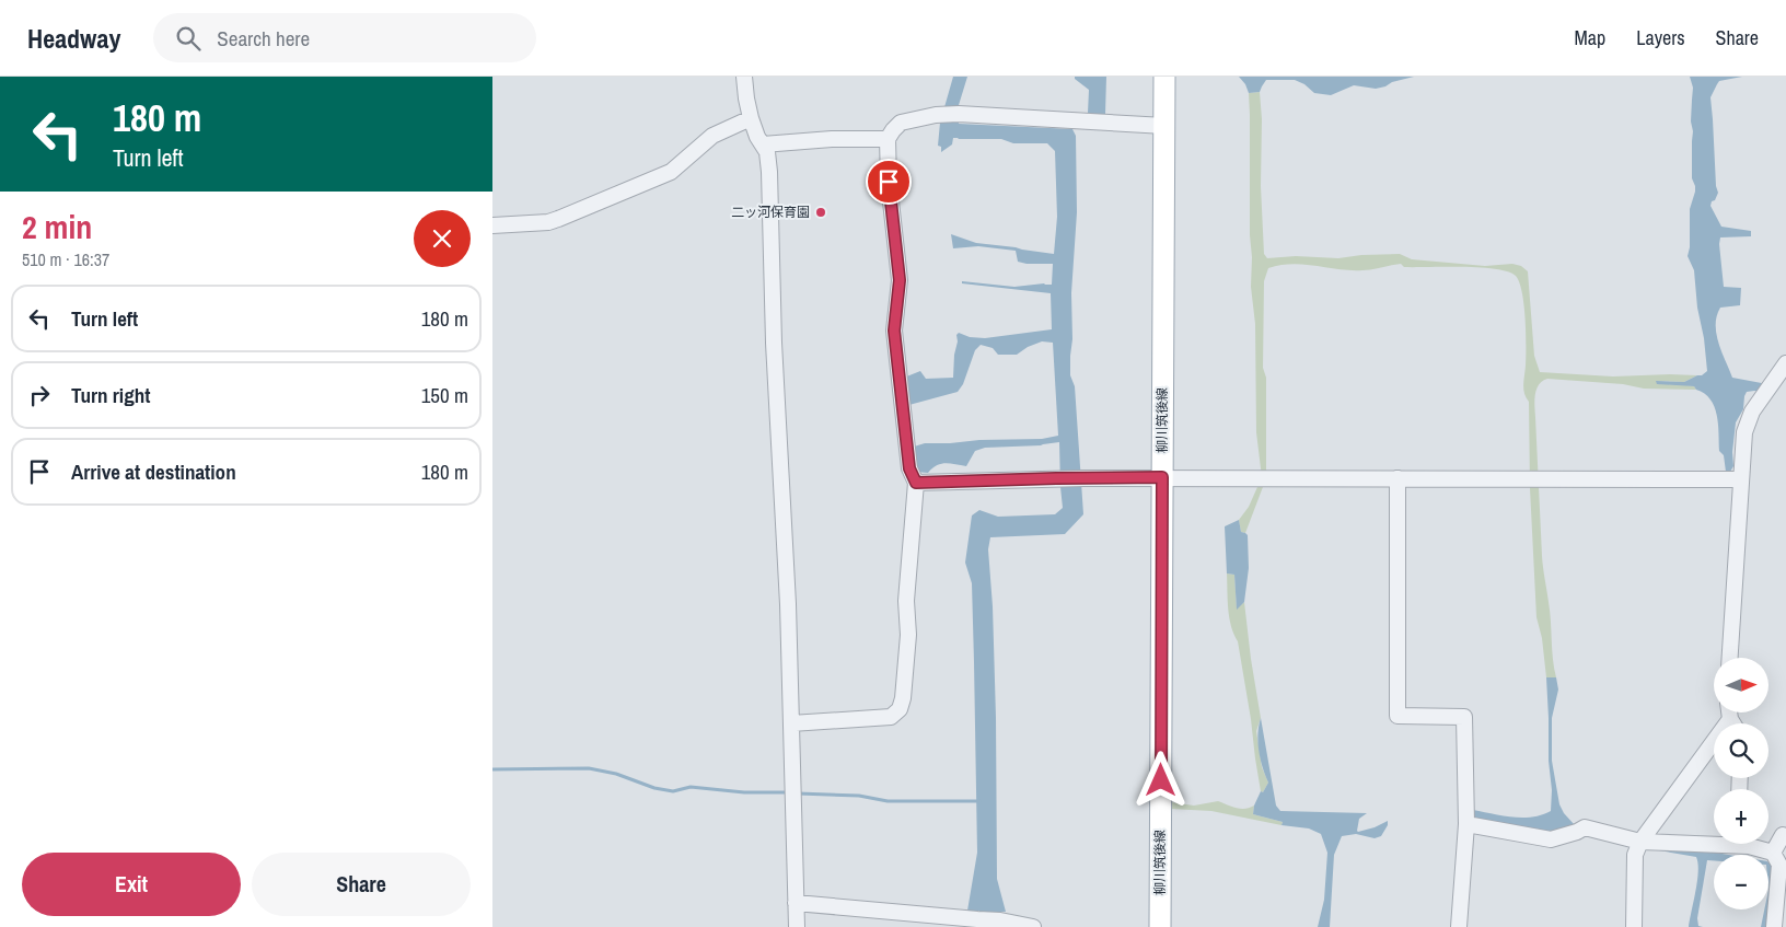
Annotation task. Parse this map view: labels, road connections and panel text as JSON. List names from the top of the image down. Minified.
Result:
{"streets":{"main road":["柳川筑後線"]},"places":["二ッ河保育園"],"north":"right","page":{"header":"Headway","search":"Search here","nav":["Map","Layers","Share"],"turn":["180 m","Turn left"],"heading":["2 min","510 m · 16:37"],"list":[{"name":"Turn left","value":"180 m"},{"name":"Turn right","value":"150 m"},{"name":"Arrive at destination","value":"180 m"}],"map_buttons":["+","−"],"buttons":["Exit","Share"]}}
